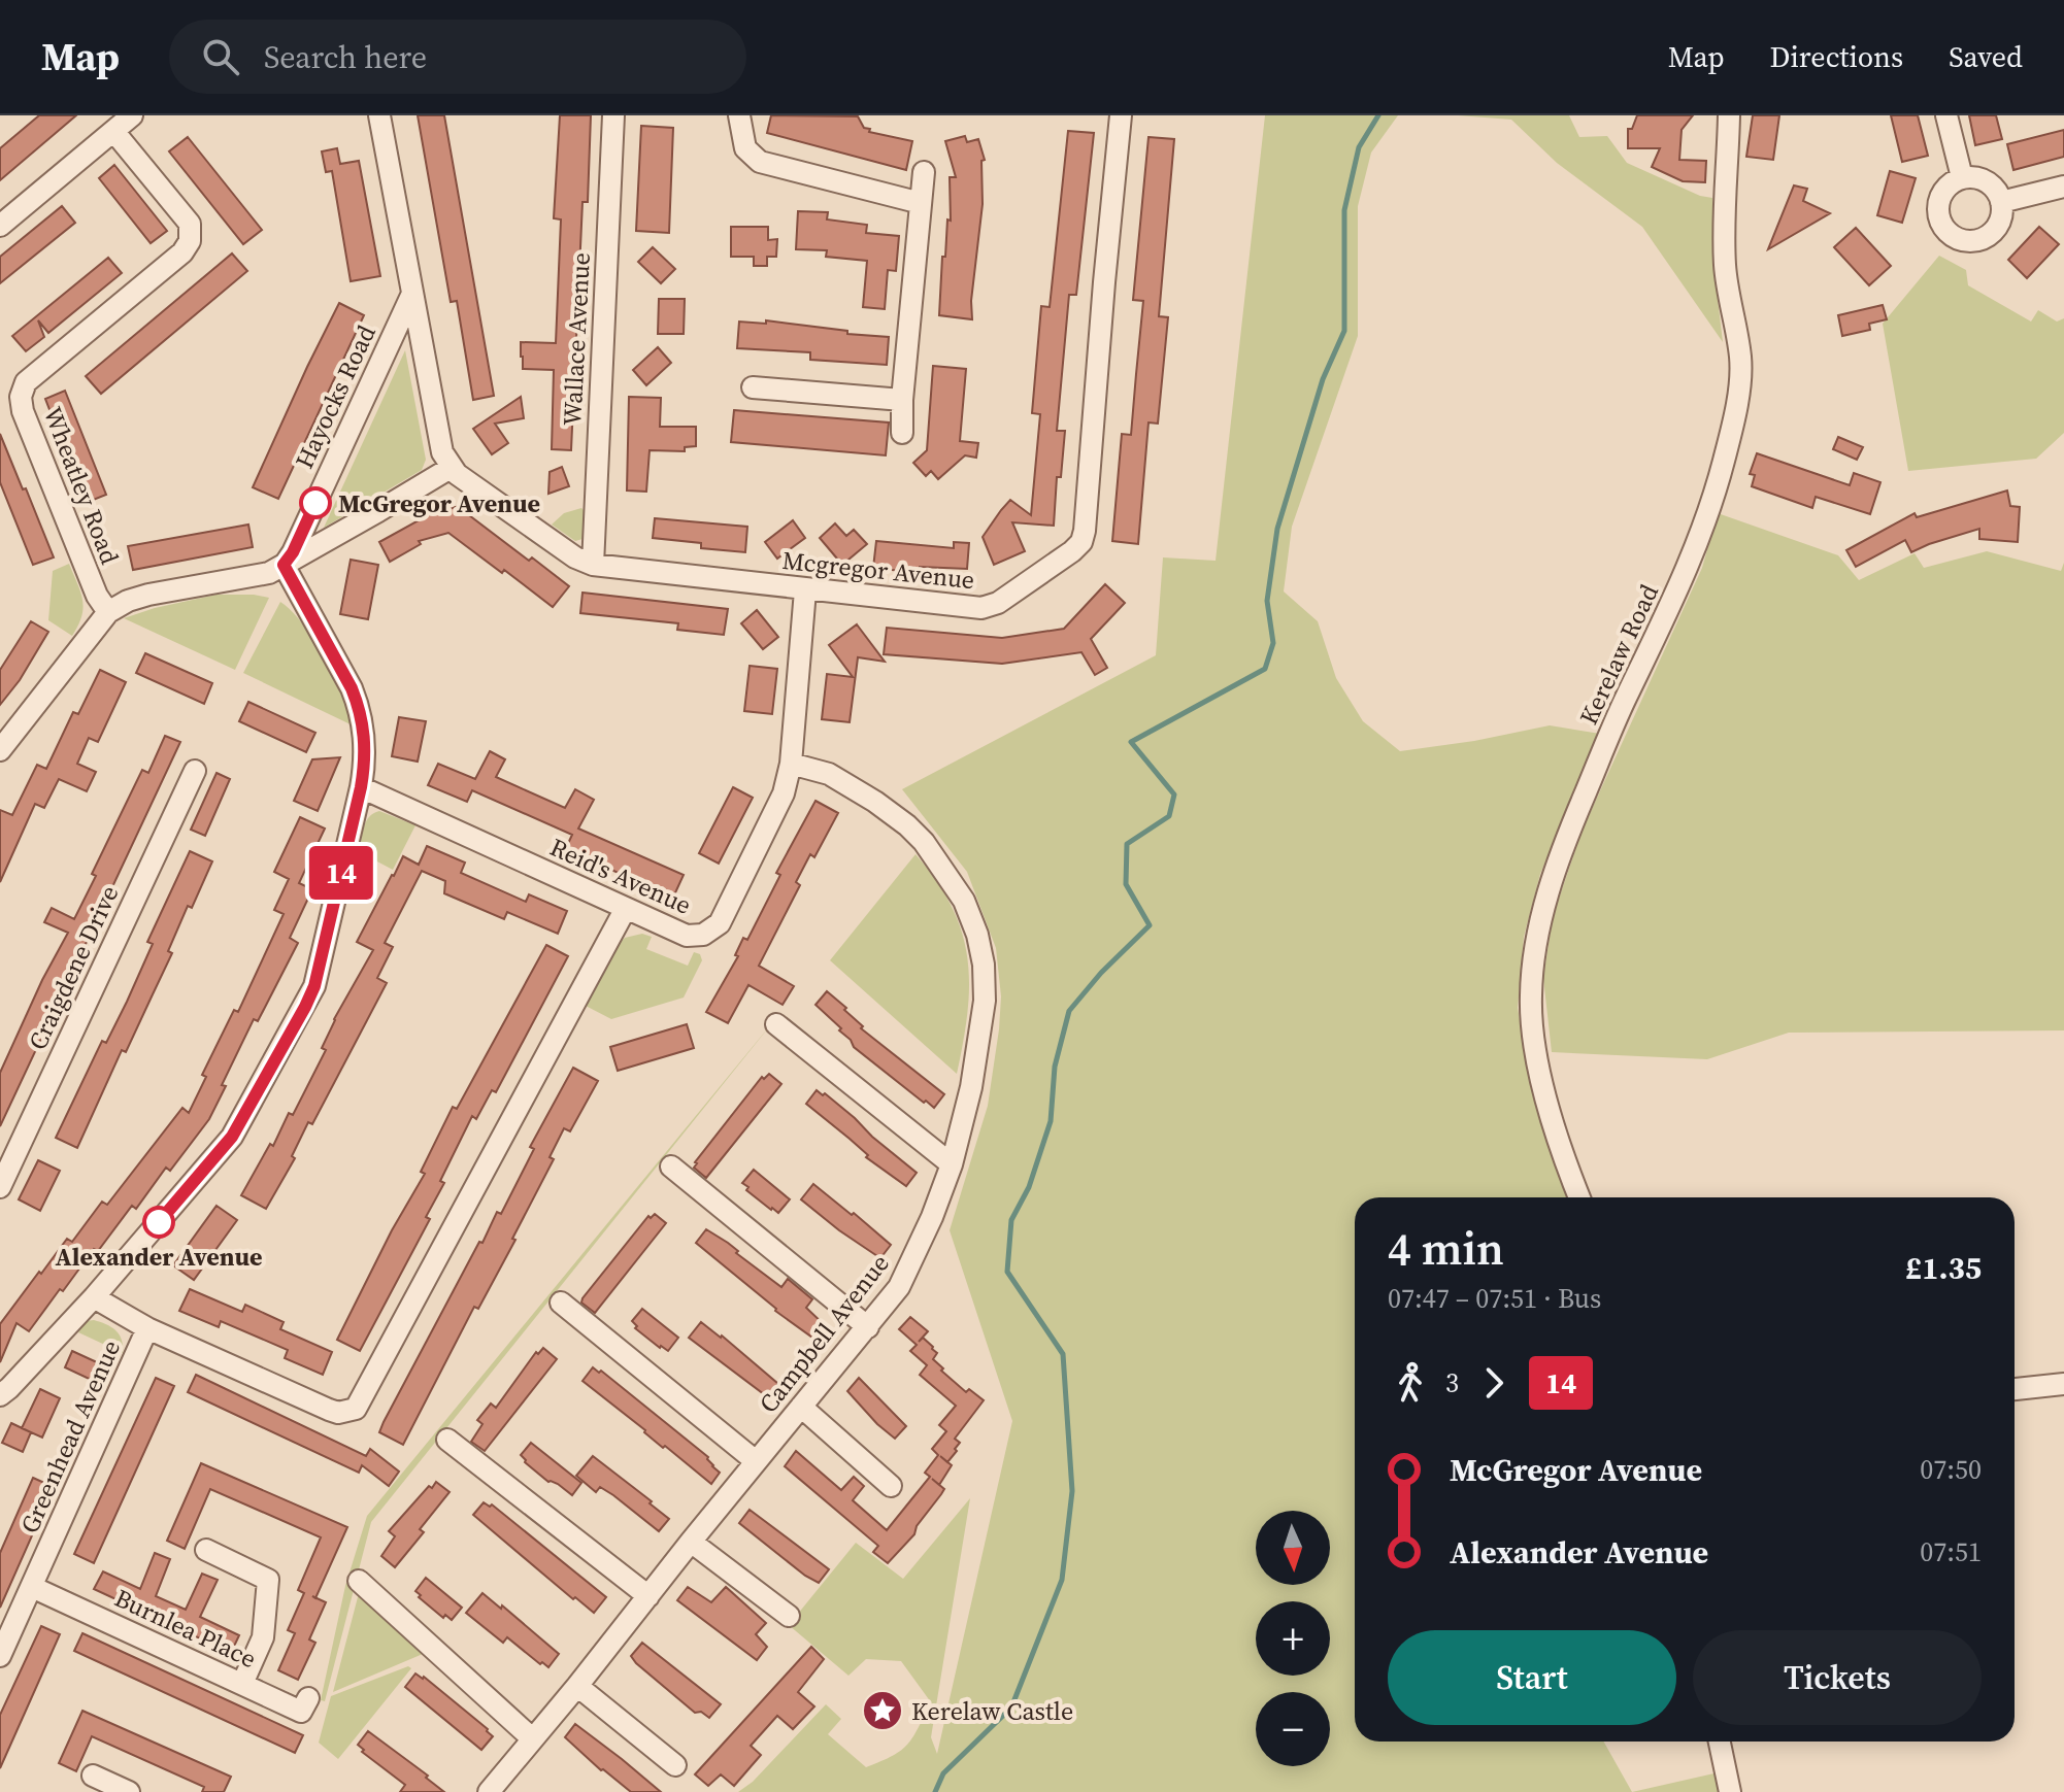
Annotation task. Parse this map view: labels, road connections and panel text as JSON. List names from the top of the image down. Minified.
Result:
{"streets":{"street":["Wallace Avenue","Hayocks Road","Wheatley Road","Mcgregor Avenue","Kerelaw Road","Reid's Avenue","Craigdene Drive","Campbell Avenue","Greenhead Avenue","Burnlea Place"]},"crossings":[["Wallace Avenue","Mcgregor Avenue"],["Mcgregor Avenue","Reid's Avenue"],["Reid's Avenue","Campbell Avenue"],["Greenhead Avenue","Burnlea Place"]],"places":{"other":["McGregor Avenue","Alexander Avenue"],"place":["Kerelaw Castle"]},"lines":["bus line 14"],"north":"bottom","page":{"header":"Map","search":"Search here","nav":["Map","Directions","Saved"],"on_map":"14","heading":["4 min","07:47 – 07:51 · Bus","£1.35"],"legs":["3","14"],"list":[{"name":"McGregor Avenue","value":"07:50"},{"name":"Alexander Avenue","value":"07:51"}],"map_buttons":["+","−"],"buttons":["Start","Tickets"]}}
